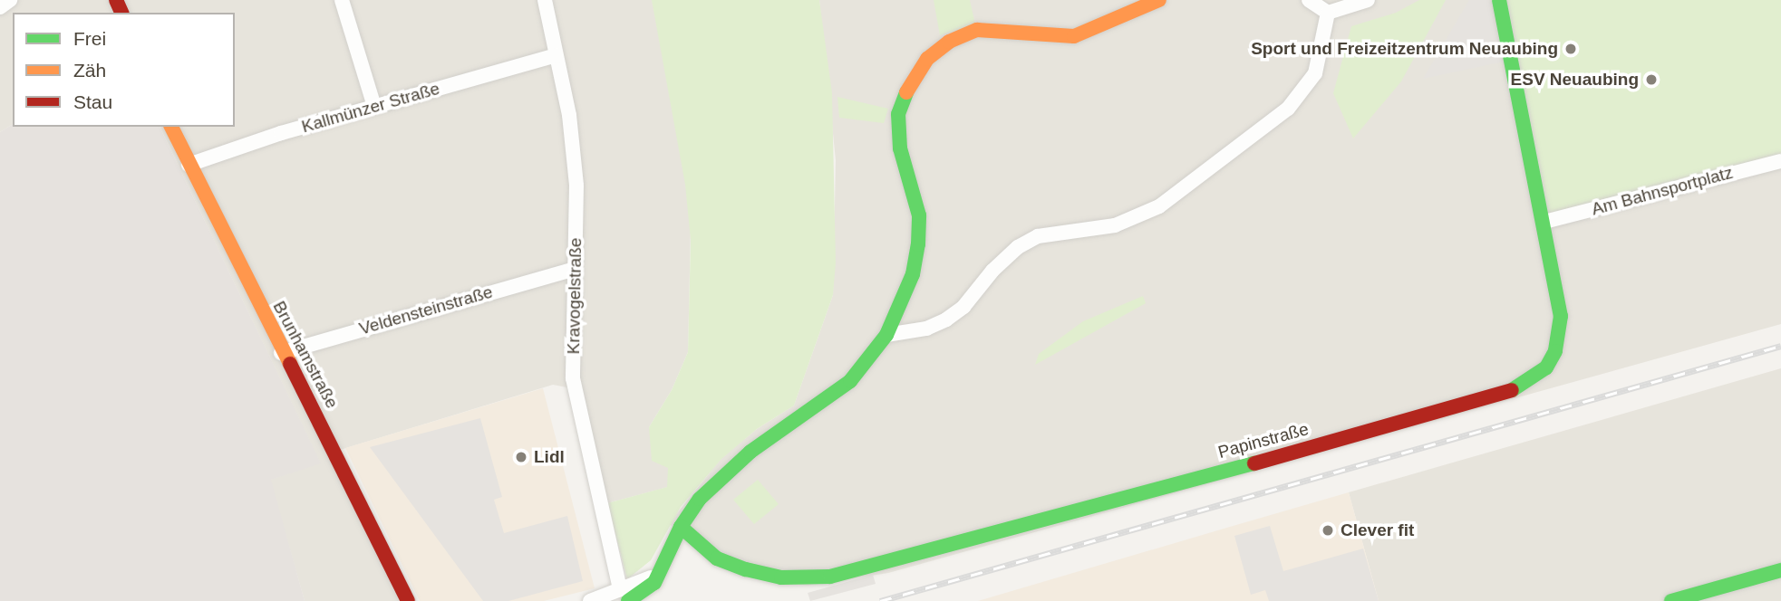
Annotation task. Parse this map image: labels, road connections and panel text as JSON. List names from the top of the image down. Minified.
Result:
{"streets":{"street":["Kallmünzer Straße","Am Bahnsportplatz","Kravogelstraße","Veldensteinstraße","Brunhamstraße","Papinstraße"]},"crossings":[["Kallmünzer Straße","Kravogelstraße"],["Kallmünzer Straße","Brunhamstraße"],["Am Bahnsportplatz","Papinstraße"],["Kravogelstraße","Veldensteinstraße"],["Veldensteinstraße","Brunhamstraße"]],"places":["Sport und Freizeitzentrum Neuaubing","ESV Neuaubing","Lidl","Clever fit"],"legend":["Frei","Zäh","Stau"]}
